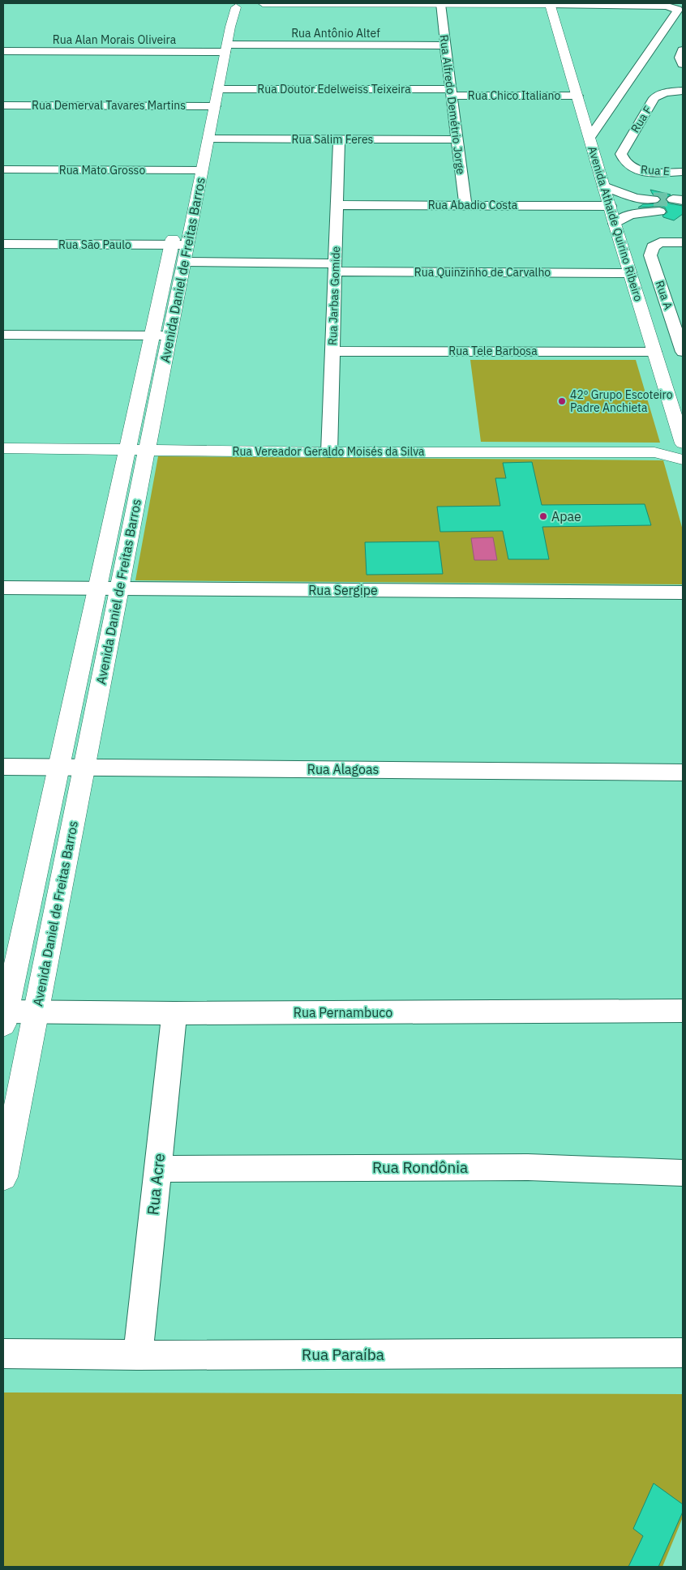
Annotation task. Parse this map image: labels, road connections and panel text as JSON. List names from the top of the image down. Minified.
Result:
{"streets":{"street":["Rua Antônio Altef","Rua Alan Morais Oliveira","Rua Doutor Edelweiss Teixeira","Rua Chico Italiano","Rua Alfredo Demétrio Jorge","Rua Demerval Tavares Martins","Rua F","Rua Salim Feres","Rua Mato Grosso","Rua E","Rua Abadio Costa","Avenida Athaide Quirino Ribeiro","Rua São Paulo","Avenida Daniel de Freitas Barros","Rua Quinzinho de Carvalho","Rua A","Rua Jarbas Gomide","Rua Tele Barbosa","Rua Vereador Geraldo Moisés da Silva","Rua Sergipe","Rua Alagoas","Rua Pernambuco","Rua Rondônia","Rua Acre","Rua Paraíba"]},"crossings":[["Rua Antônio Altef","Rua Alan Morais Oliveira"],["Rua Antônio Altef","Rua Alfredo Demétrio Jorge"],["Rua Antônio Altef","Avenida Daniel de Freitas Barros"],["Rua Alan Morais Oliveira","Avenida Daniel de Freitas Barros"],["Rua Doutor Edelweiss Teixeira","Rua Chico Italiano"],["Rua Doutor Edelweiss Teixeira","Rua Alfredo Demétrio Jorge"],["Rua Doutor Edelweiss Teixeira","Avenida Daniel de Freitas Barros"],["Rua Chico Italiano","Rua Alfredo Demétrio Jorge"],["Rua Chico Italiano","Avenida Athaide Quirino Ribeiro"],["Rua Alfredo Demétrio Jorge","Rua Salim Feres"],["Rua Alfredo Demétrio Jorge","Rua Abadio Costa"],["Rua Demerval Tavares Martins","Avenida Daniel de Freitas Barros"],["Rua F","Rua E"],["Rua Salim Feres","Avenida Daniel de Freitas Barros"],["Rua Salim Feres","Rua Jarbas Gomide"],["Rua Mato Grosso","Avenida Daniel de Freitas Barros"],["Rua Abadio Costa","Avenida Athaide Quirino Ribeiro"],["Rua Abadio Costa","Rua Jarbas Gomide"],["Avenida Athaide Quirino Ribeiro","Rua Quinzinho de Carvalho"],["Avenida Athaide Quirino Ribeiro","Rua Tele Barbosa"],["Avenida Athaide Quirino Ribeiro","Rua Vereador Geraldo Moisés da Silva"],["Rua São Paulo","Avenida Daniel de Freitas Barros"],["Avenida Daniel de Freitas Barros","Rua Quinzinho de Carvalho"],["Avenida Daniel de Freitas Barros","Rua Vereador Geraldo Moisés da Silva"],["Avenida Daniel de Freitas Barros","Rua Sergipe"],["Avenida Daniel de Freitas Barros","Rua Alagoas"],["Avenida Daniel de Freitas Barros","Rua Pernambuco"],["Rua Quinzinho de Carvalho","Rua Jarbas Gomide"],["Rua Jarbas Gomide","Rua Tele Barbosa"],["Rua Jarbas Gomide","Rua Vereador Geraldo Moisés da Silva"],["Rua Pernambuco","Rua Acre"],["Rua Rondônia","Rua Acre"],["Rua Acre","Rua Paraíba"]],"places":["42º Grupo Escoteiro Padre Anchieta","Apae"]}
